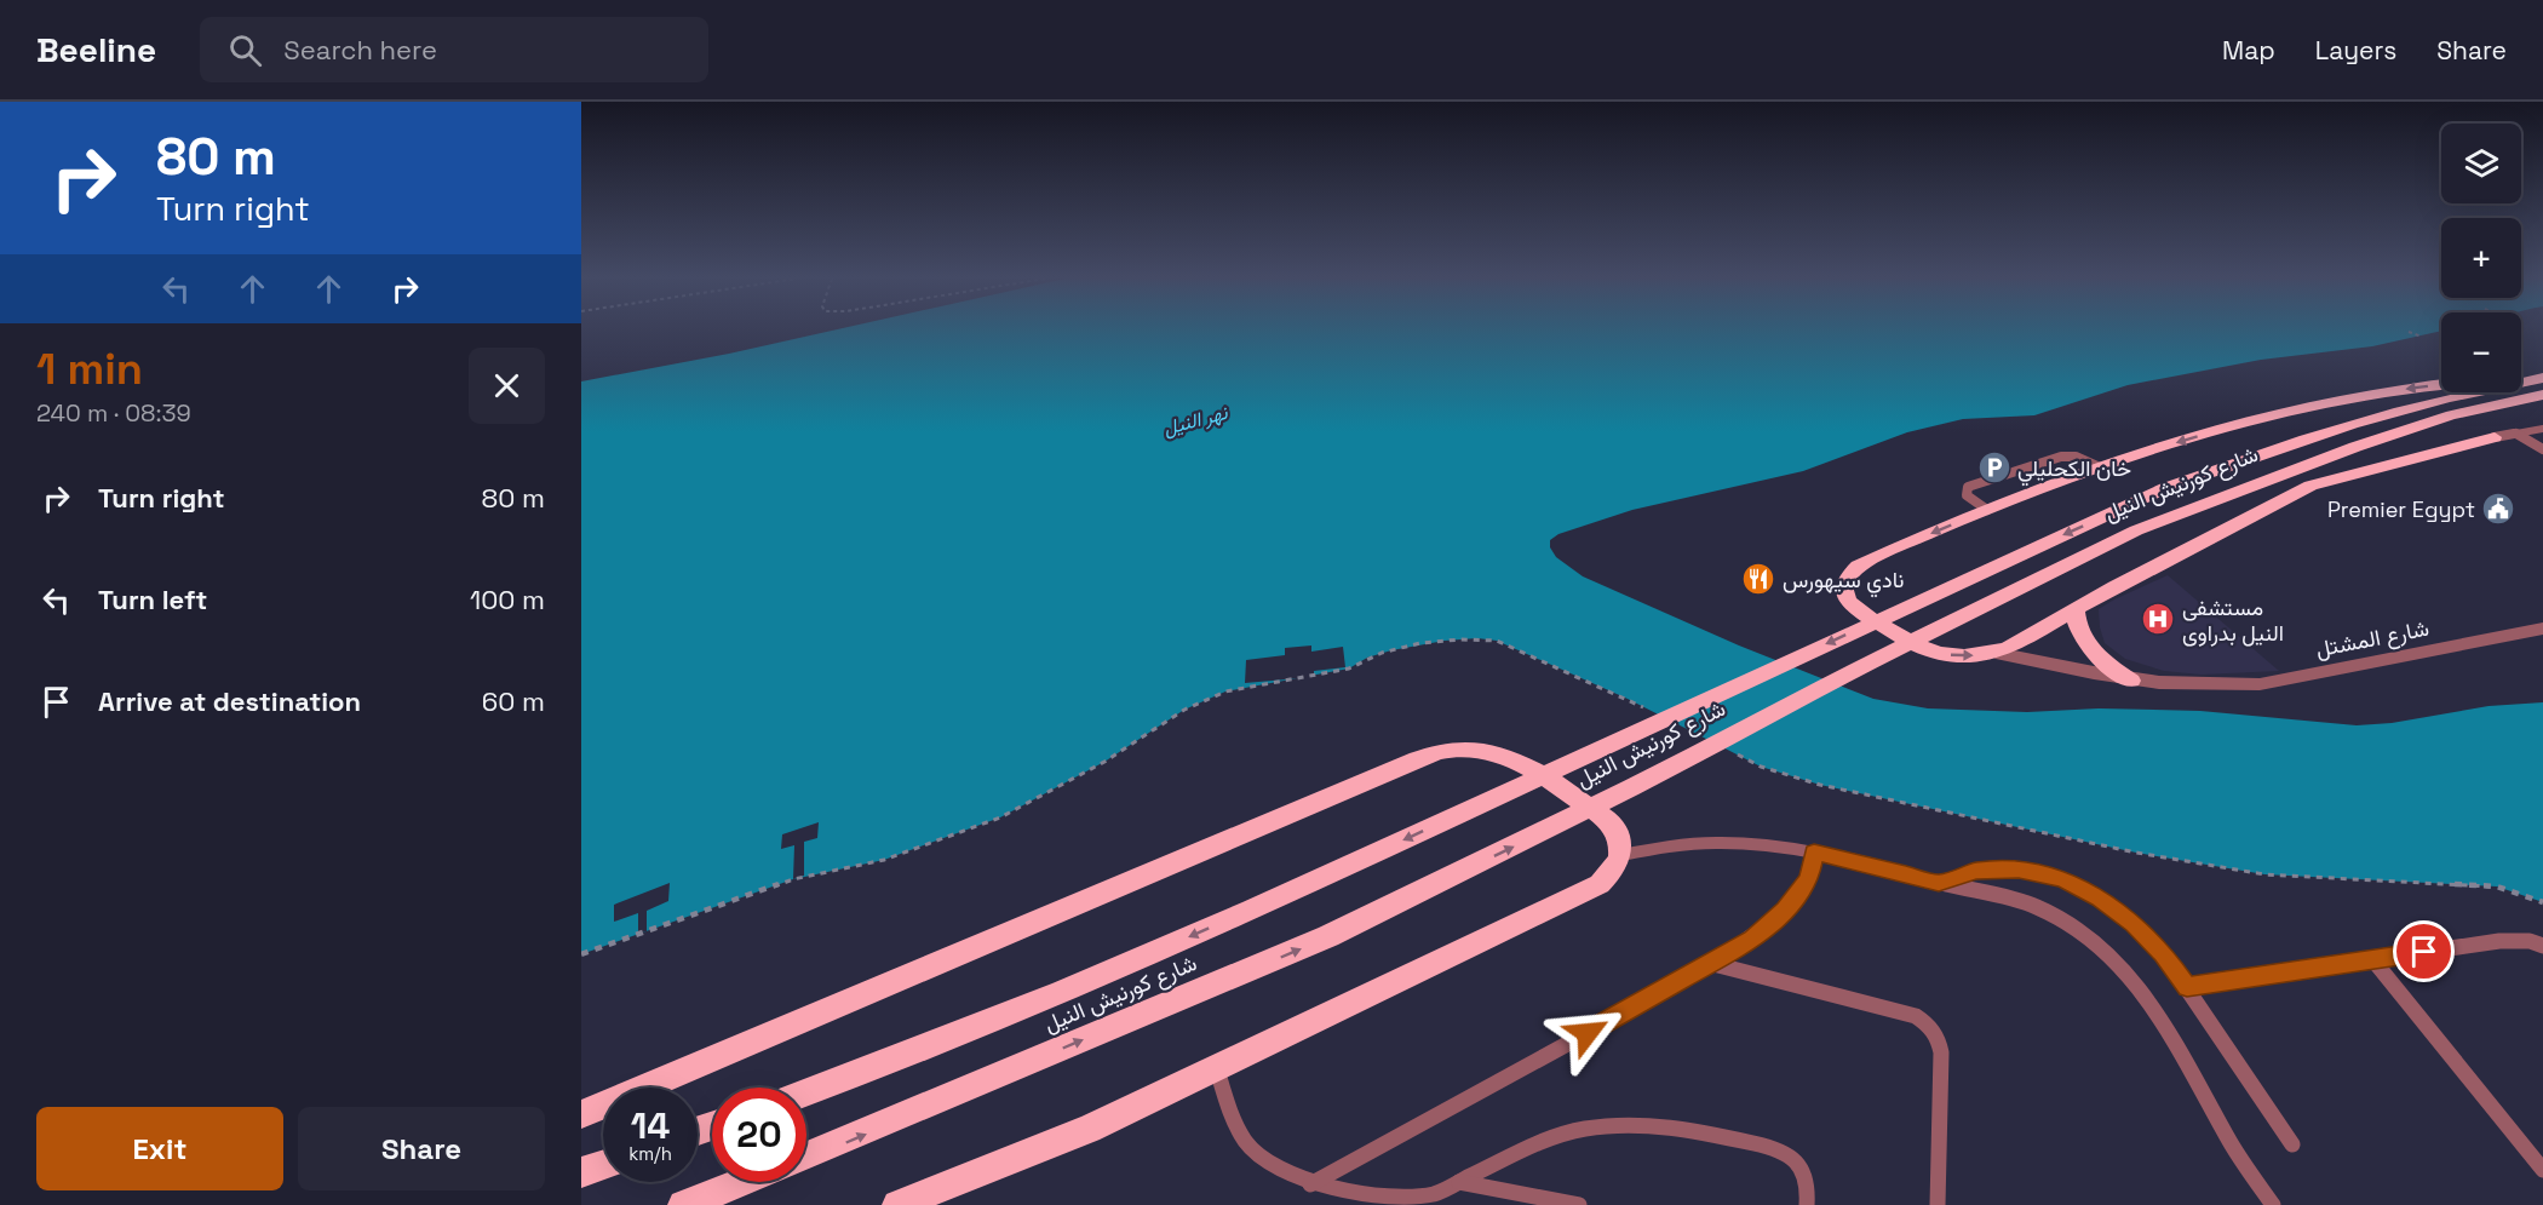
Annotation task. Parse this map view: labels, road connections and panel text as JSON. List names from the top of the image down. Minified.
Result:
{"streets":{"highway":["شارع كورنيش النيل"],"street":["شارع المشتل"]},"water":["نهر النيل"],"places":{"parking":["خان الكحليلي"],"public building":["Premier Egypt"],"restaurant":["نادي سيهورس"],"hospital":["مستشفى النيل بدراوى"]},"page":{"header":"Beeline","search":"Search here","nav":["Map","Layers","Share"],"turn":["80 m","Turn right"],"map_buttons":["+","−"],"heading":["1 min","240 m · 08:39"],"list":[{"name":"Turn right","value":"80 m"},{"name":"Turn left","value":"100 m"},{"name":"Arrive at destination","value":"60 m"}],"speed":"14 km/h","limit":"20","buttons":["Exit","Share"]}}
